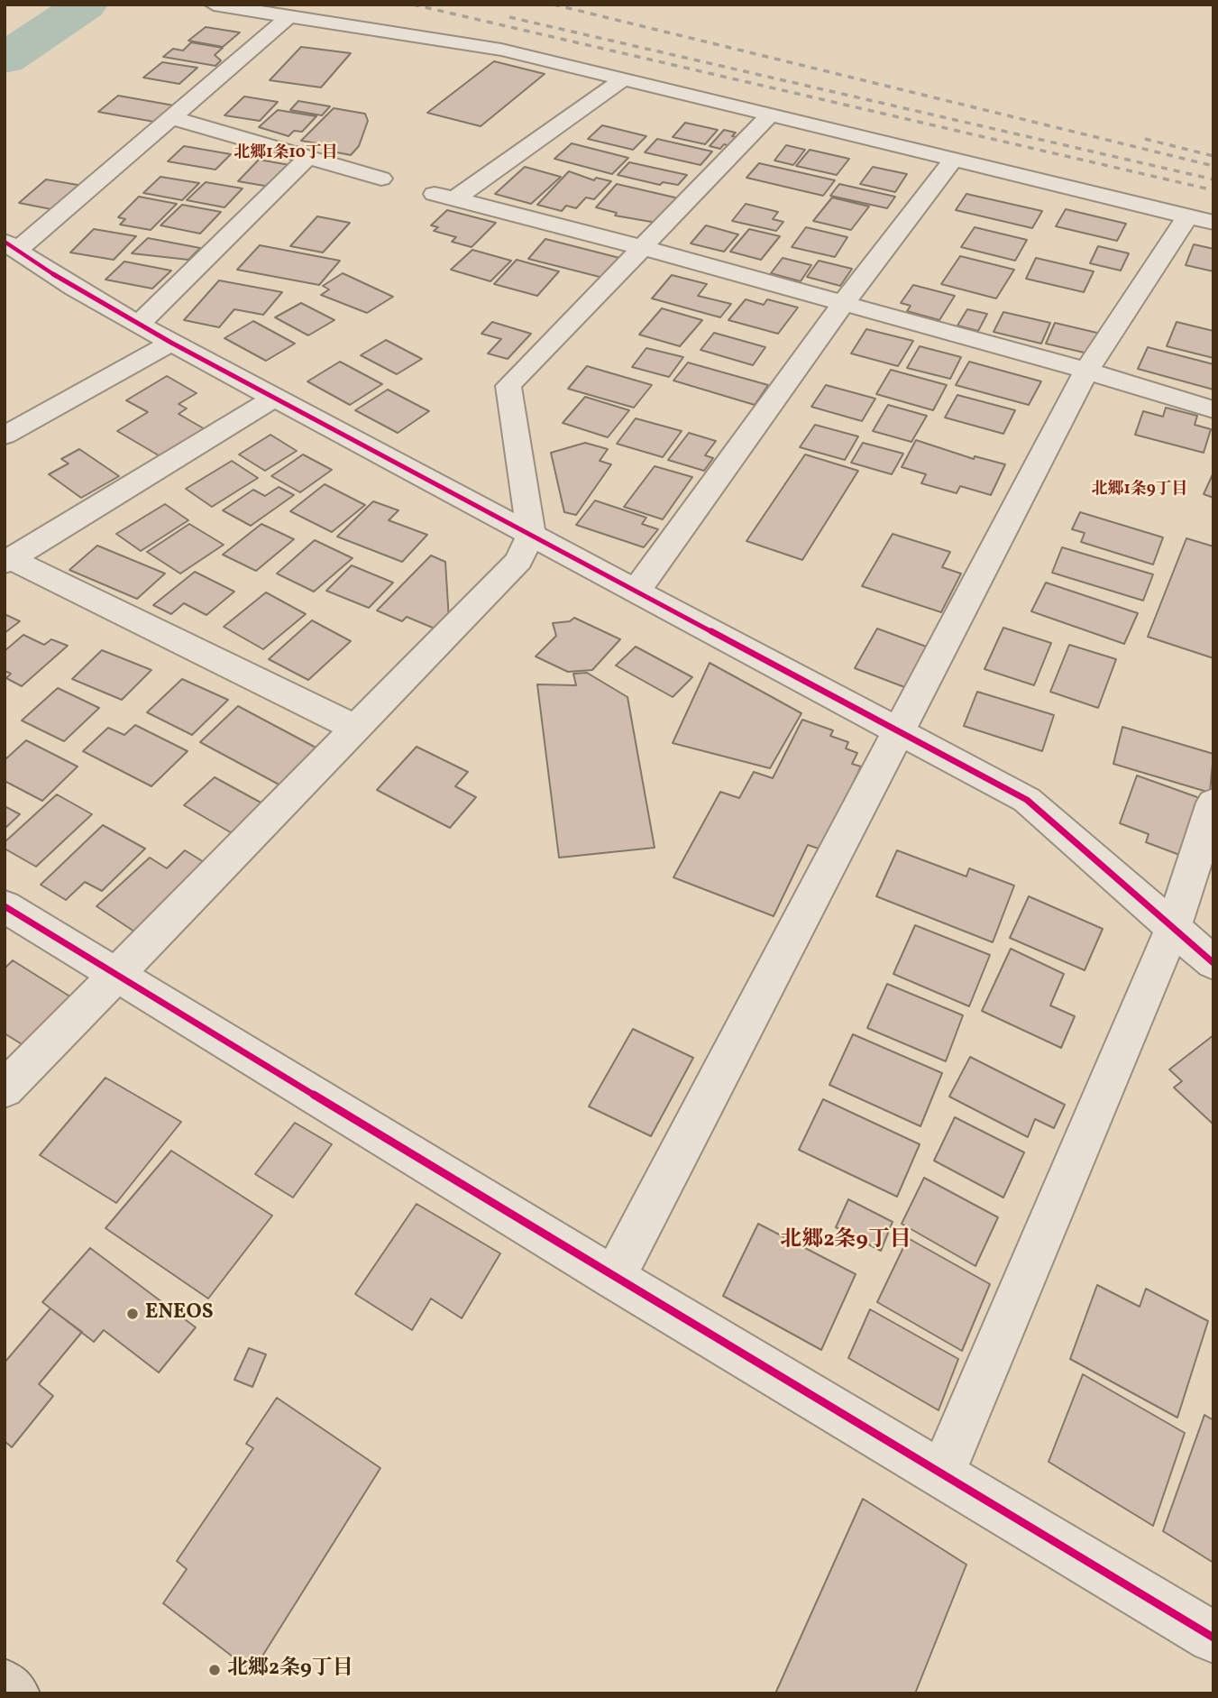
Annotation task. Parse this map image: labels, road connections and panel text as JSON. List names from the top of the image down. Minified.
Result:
{"districts":["北郷1条10丁目","北郷1条9丁目","北郷2条9丁目"],"places":["ENEOS","北郷2条9丁目"]}
